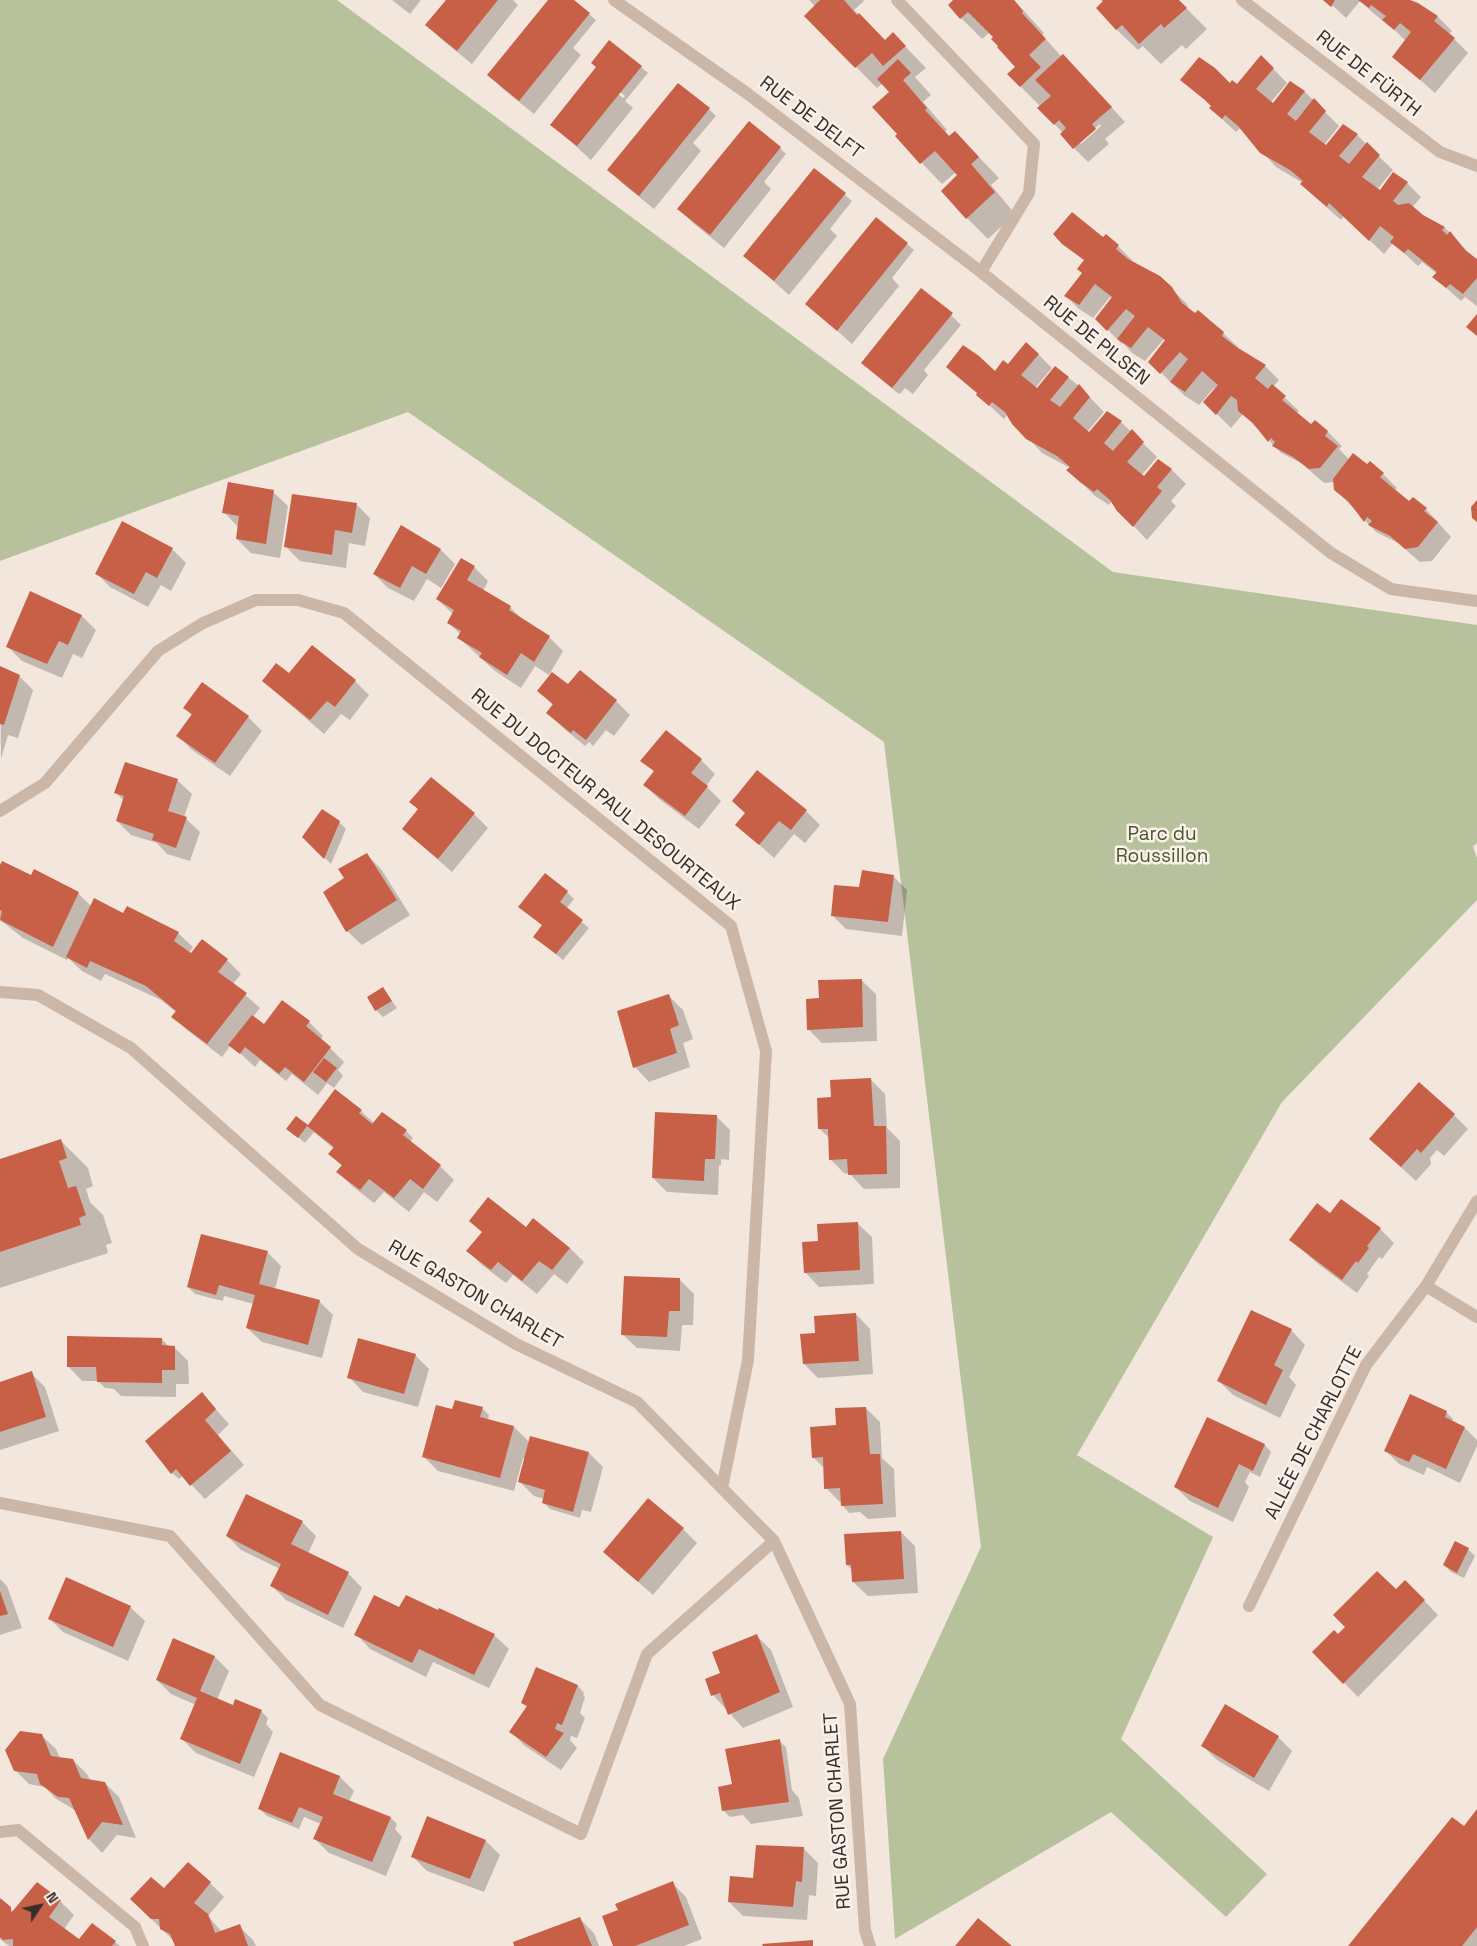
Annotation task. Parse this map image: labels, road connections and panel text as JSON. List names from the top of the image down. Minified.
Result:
{"streets":{"street":["RUE DE FÜRTH","RUE DE DELFT","RUE DE PILSEN","RUE DU DOCTEUR PAUL DESOURTEAUX","RUE GASTON CHARLET","ALLÉE DE CHARLOTTE"]},"crossings":[["RUE DE DELFT","RUE DE PILSEN"],["RUE DU DOCTEUR PAUL DESOURTEAUX","RUE GASTON CHARLET"]],"parks":["Parc du Roussillon"],"north":"top right"}
